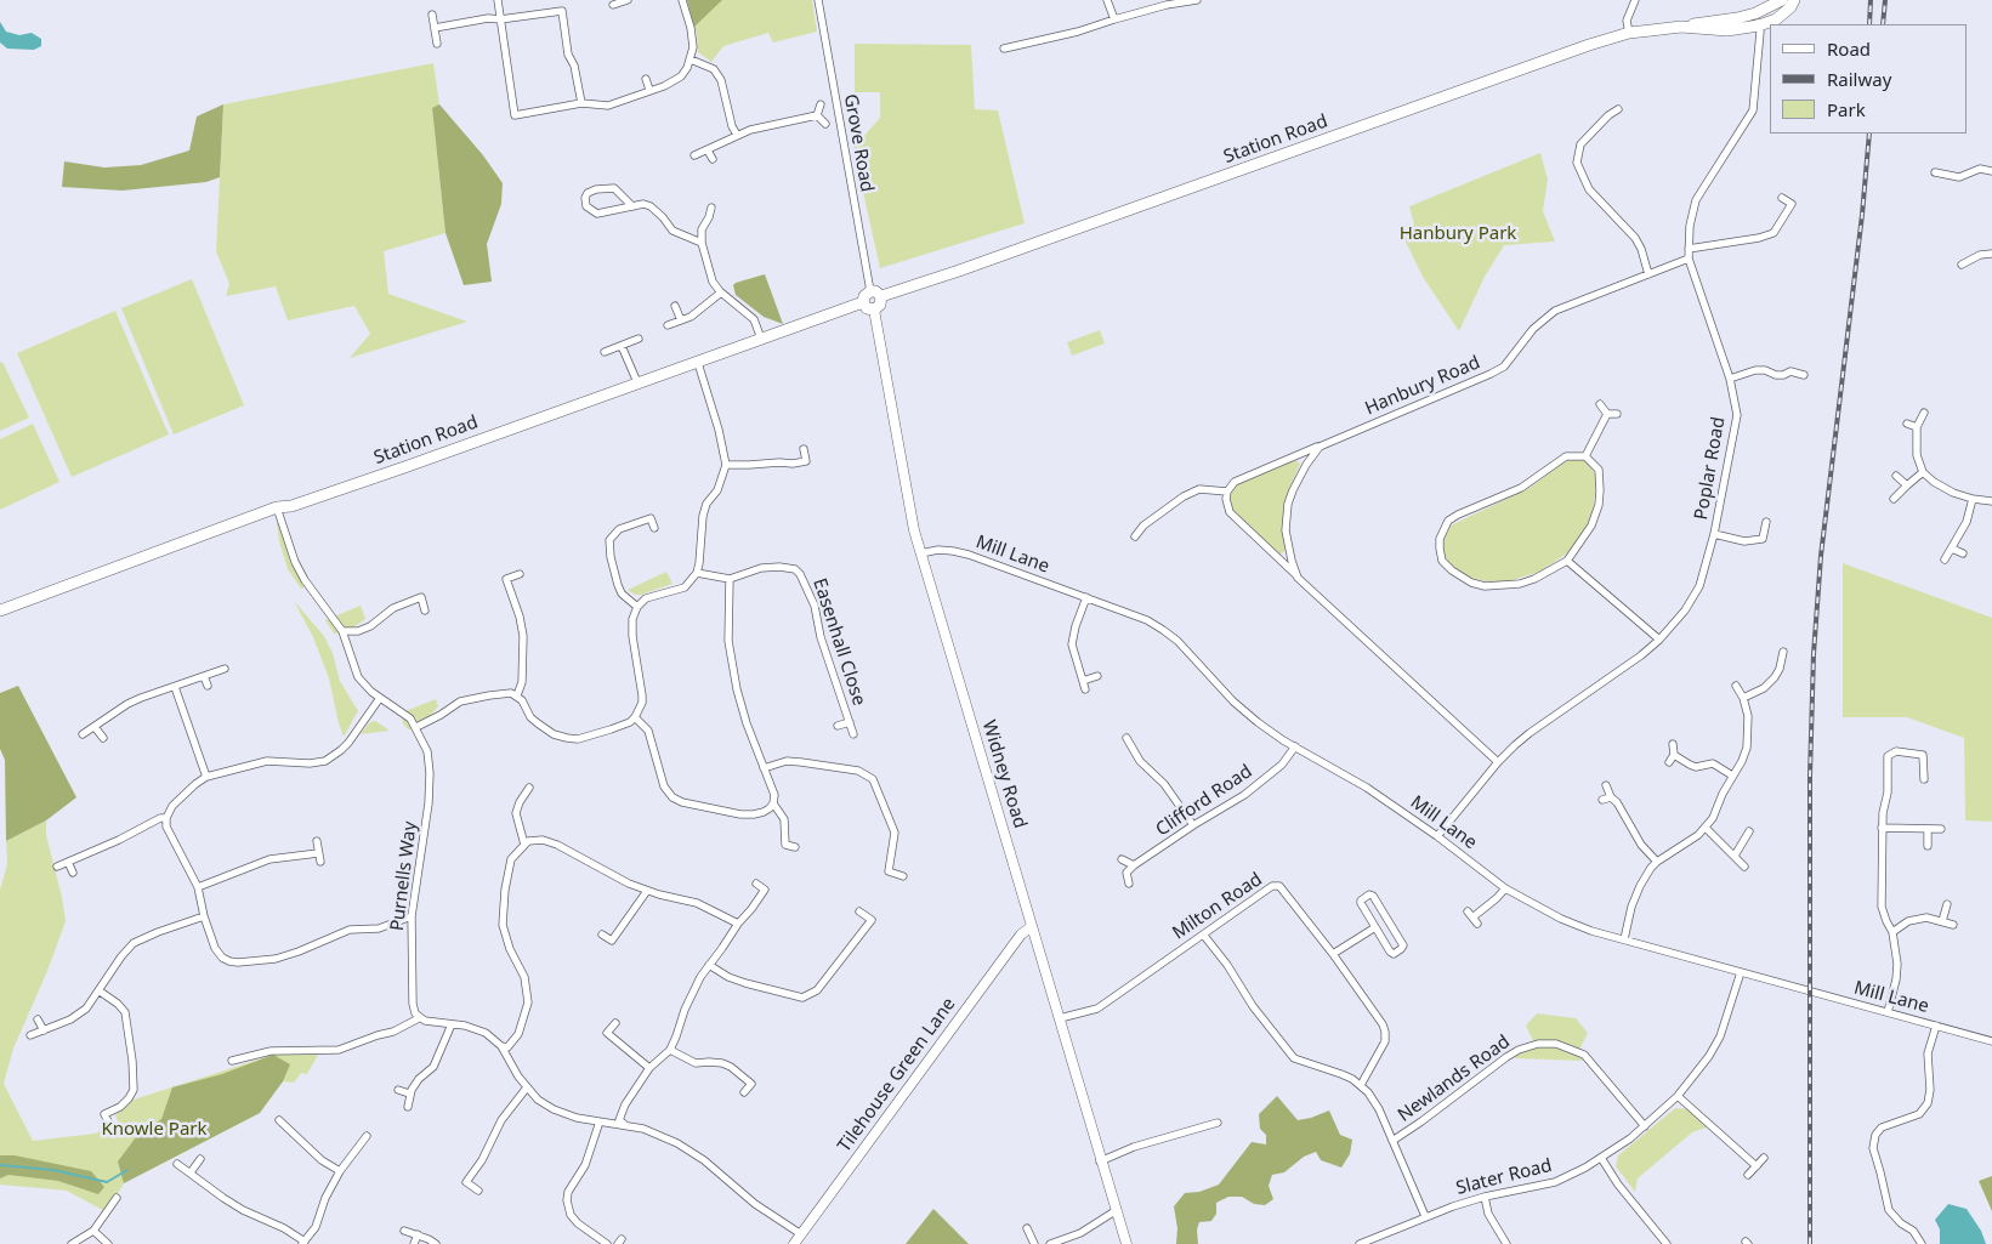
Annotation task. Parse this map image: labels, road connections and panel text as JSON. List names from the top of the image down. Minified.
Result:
{"streets":{"main road":["Station Road"],"street":["Grove Road","Hanbury Road","Poplar Road","Mill Lane","Easenhall Close","Widney Road","Clifford Road","Purnells Way","Milton Road","Tilehouse Green Lane","Newlands Road","Slater Road"]},"crossings":[["Station Road","Grove Road"],["Station Road","Poplar Road"],["Station Road","Widney Road"],["Station Road","Purnells Way"],["Grove Road","Widney Road"],["Hanbury Road","Poplar Road"],["Poplar Road","Mill Lane"],["Mill Lane","Widney Road"],["Mill Lane","Clifford Road"],["Mill Lane","Slater Road"],["Widney Road","Milton Road"],["Widney Road","Tilehouse Green Lane"],["Newlands Road","Slater Road"]],"parks":["Hanbury Park","Knowle Park"],"legend":["Road","Railway","Park"]}
